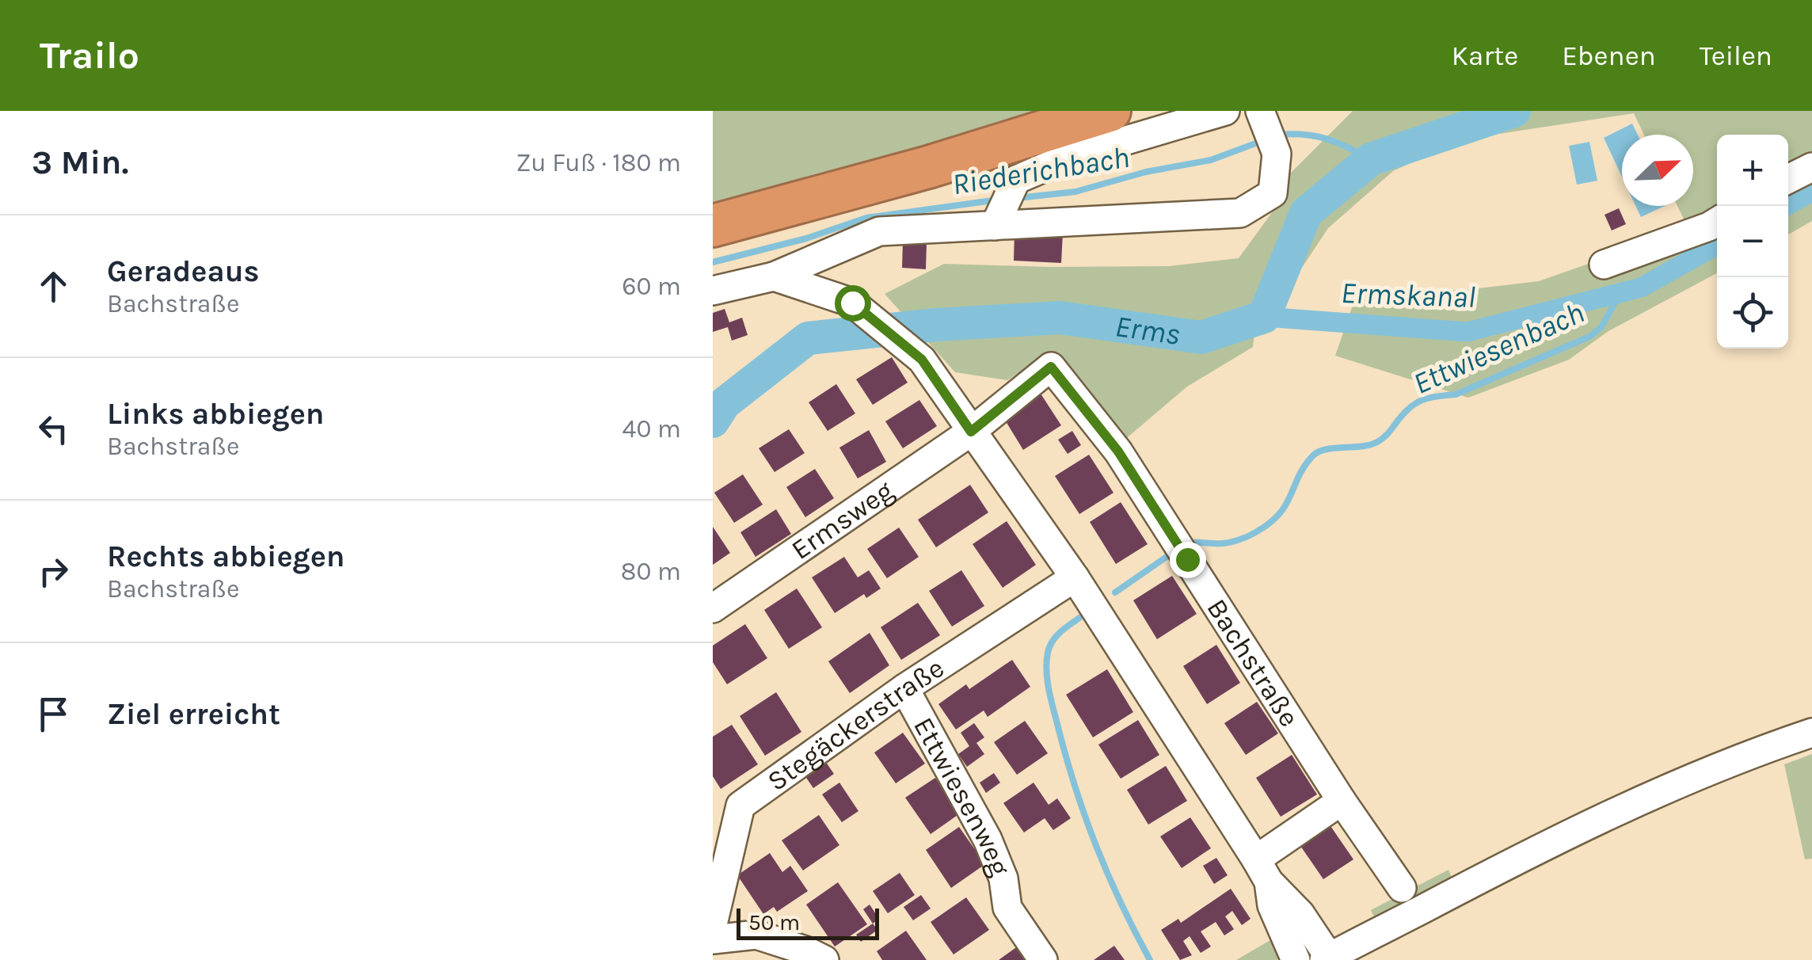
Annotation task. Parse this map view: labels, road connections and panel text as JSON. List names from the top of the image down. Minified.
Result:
{"streets":{"street":["Ermsweg","Bachstraße","Stegäckerstraße","Ettwiesenweg"]},"crossings":[["Ermsweg","Bachstraße"],["Stegäckerstraße","Ettwiesenweg"]],"water":["Riederichbach","Ermskanal","Erms","Ettwiesenbach"],"scale_bar":"50 m","north":"top right","page":{"header":"Trailo","nav":["Karte","Ebenen","Teilen"],"heading":["3 Min.","Zu Fuß · 180 m"],"map_buttons":["+","−"],"list":[["Geradeaus","Bachstraße","60 m"],["Links abbiegen","Bachstraße","40 m"],["Rechts abbiegen","Bachstraße","80 m"],"Ziel erreicht"],"scale":"50 m"}}
